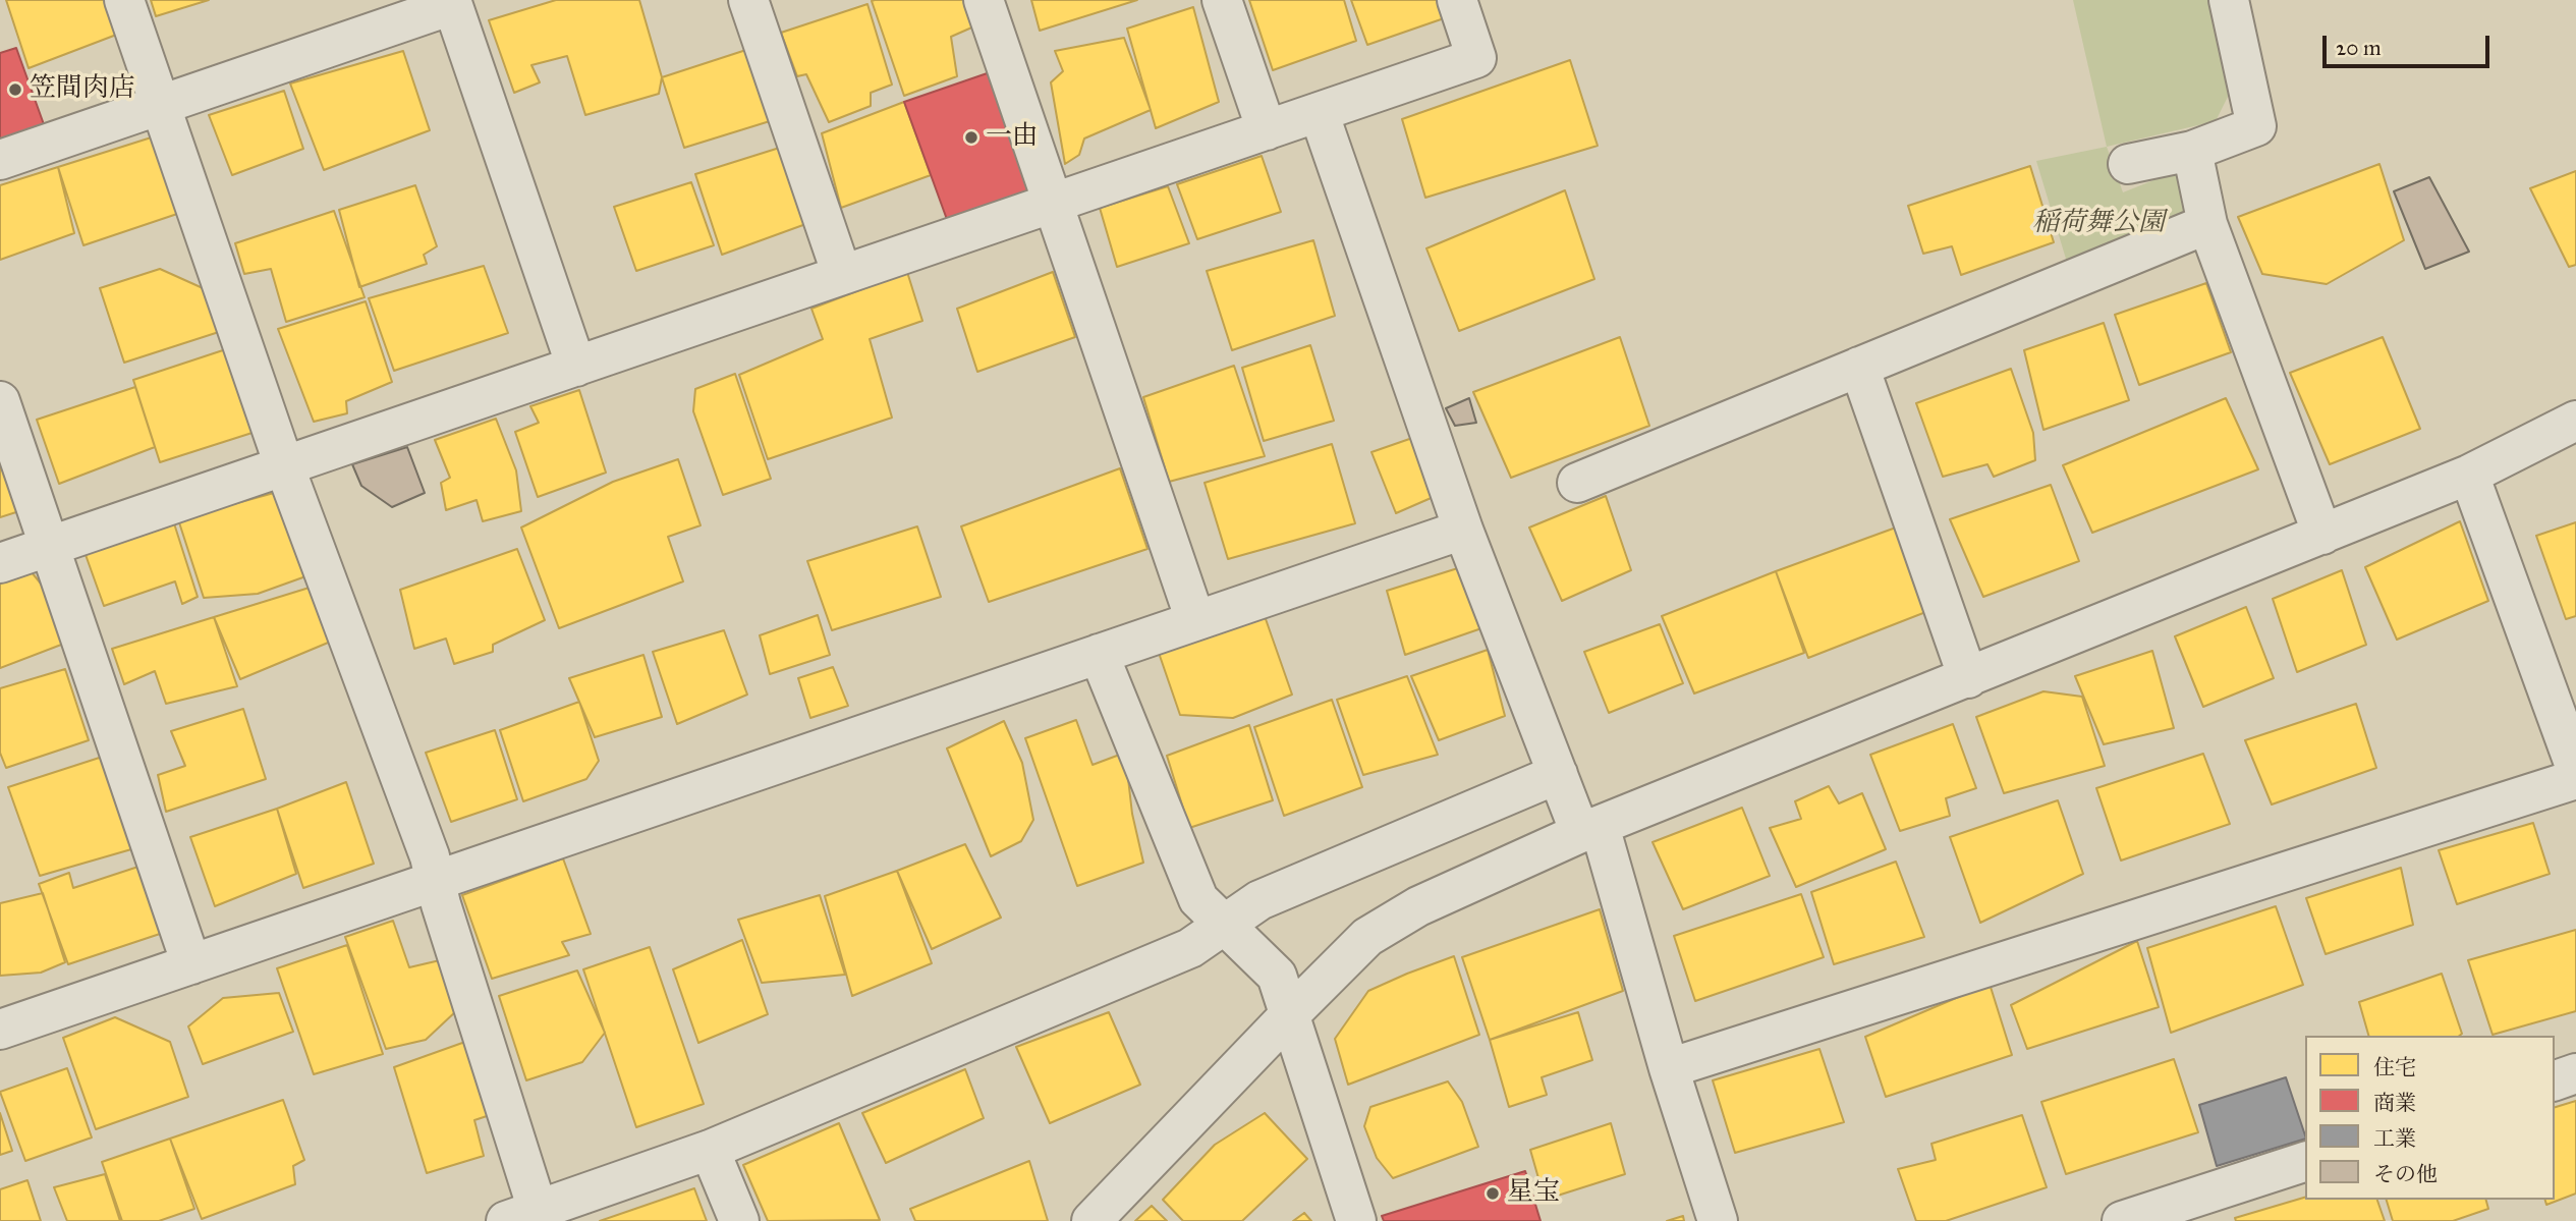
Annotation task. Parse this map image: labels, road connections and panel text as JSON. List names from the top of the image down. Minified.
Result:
{"parks":["稲荷舞公園"],"places":["笠間肉店","一由","星宝"],"legend":["住宅","商業","工業","その他"],"scale_bar":"20 m"}
